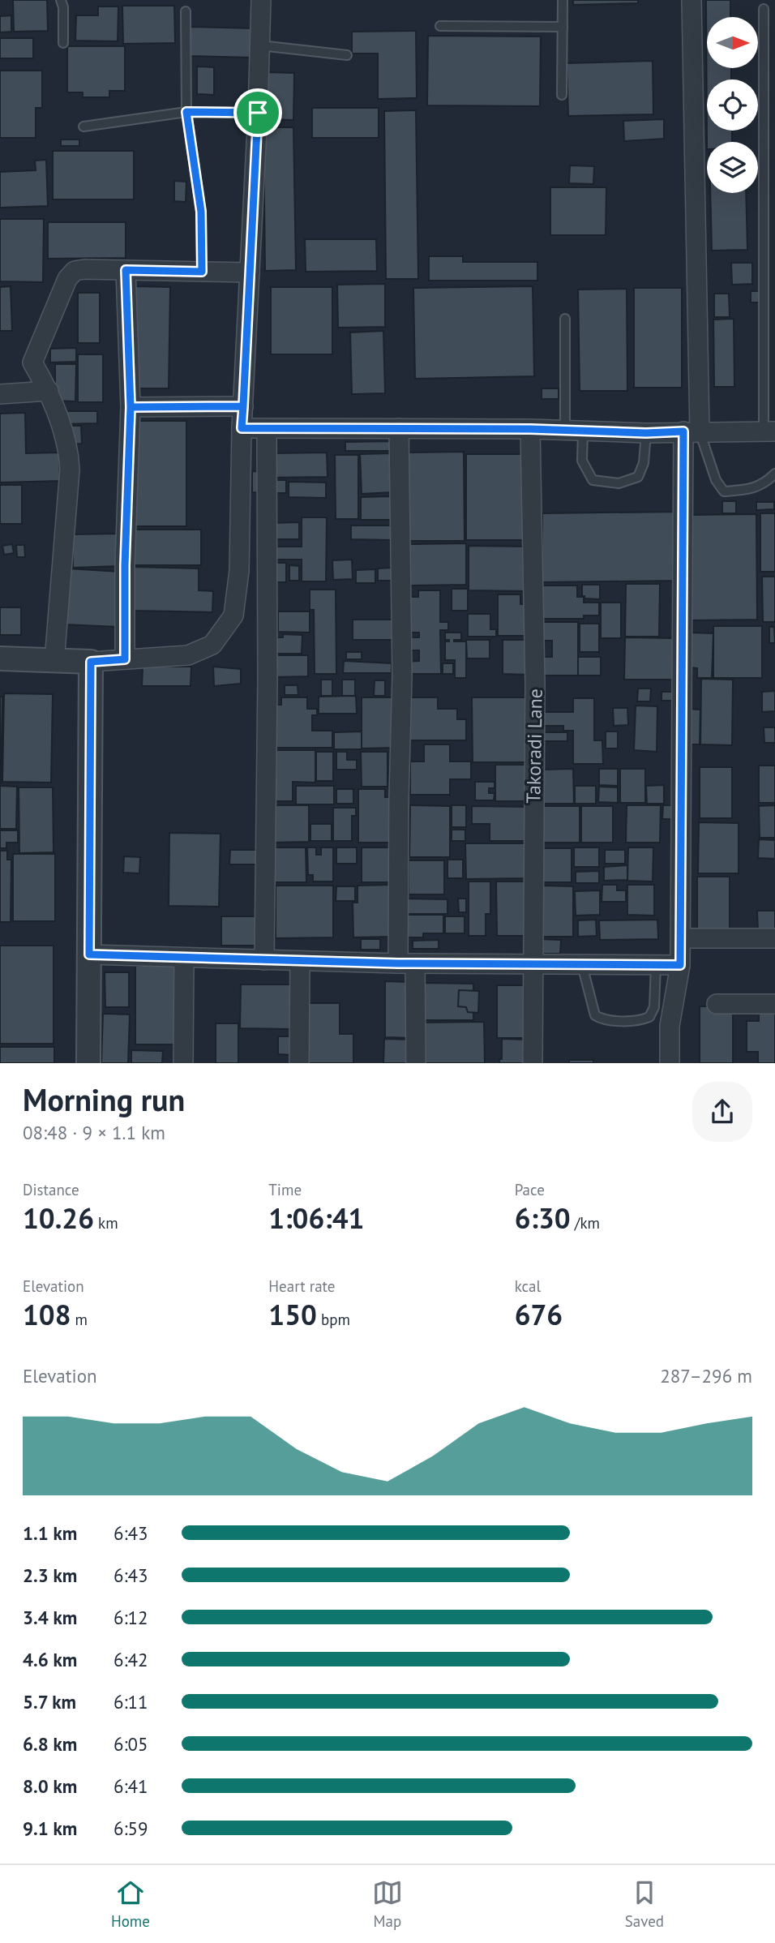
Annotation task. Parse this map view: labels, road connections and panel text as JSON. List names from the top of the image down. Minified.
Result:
{"streets":{"street":["Takoradi Lane"]},"north":"right","page":{"heading":["Morning run","08:48 · 9 × 1.1 km"],"stats":[["Distance","10.26 km"],["Time","1:06:41"],["Pace","6:30 /km"],["Elevation","108 m"],["Heart rate","150 bpm"],["kcal","676"]],"chart":["Elevation","287–296 m"],"list":[{"name":"1.1 km","note":"6:43"},{"name":"2.3 km","note":"6:43"},{"name":"3.4 km","note":"6:12"},{"name":"4.6 km","note":"6:42"},{"name":"5.7 km","note":"6:11"},{"name":"6.8 km","note":"6:05"},{"name":"8.0 km","note":"6:41"},{"name":"9.1 km","note":"6:59"}],"tabs":["Home","Map","Saved"]}}
